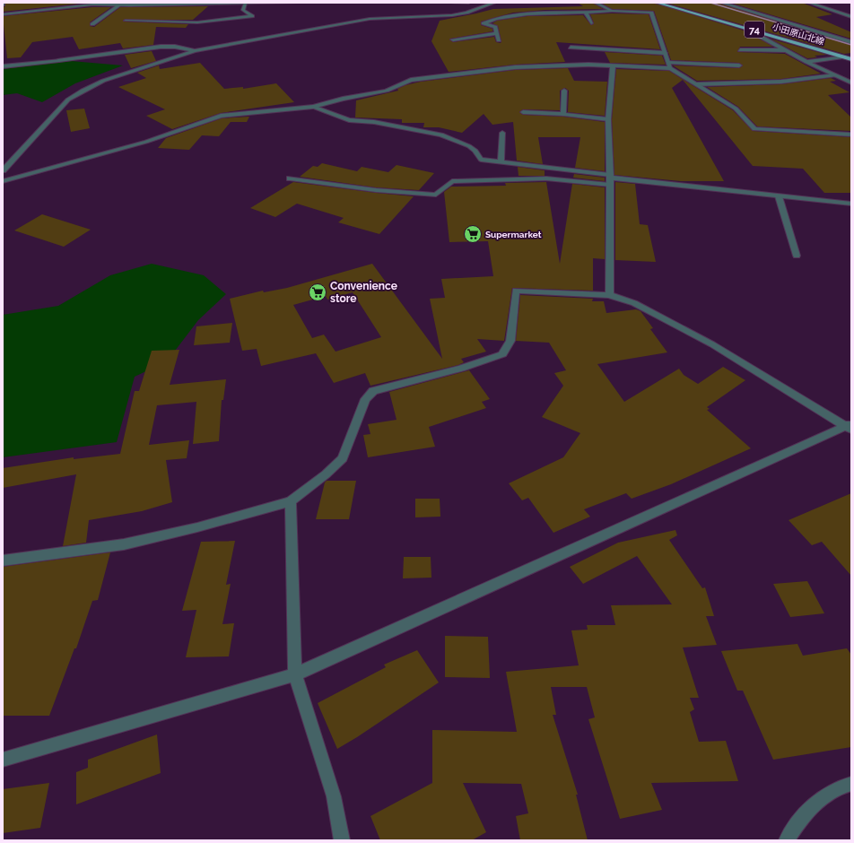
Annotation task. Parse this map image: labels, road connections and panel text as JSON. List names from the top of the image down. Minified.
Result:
{"streets":{"main road":["74","小田原山北線"]},"places":{"supermarket":["Supermarket","Convenience store"]}}
